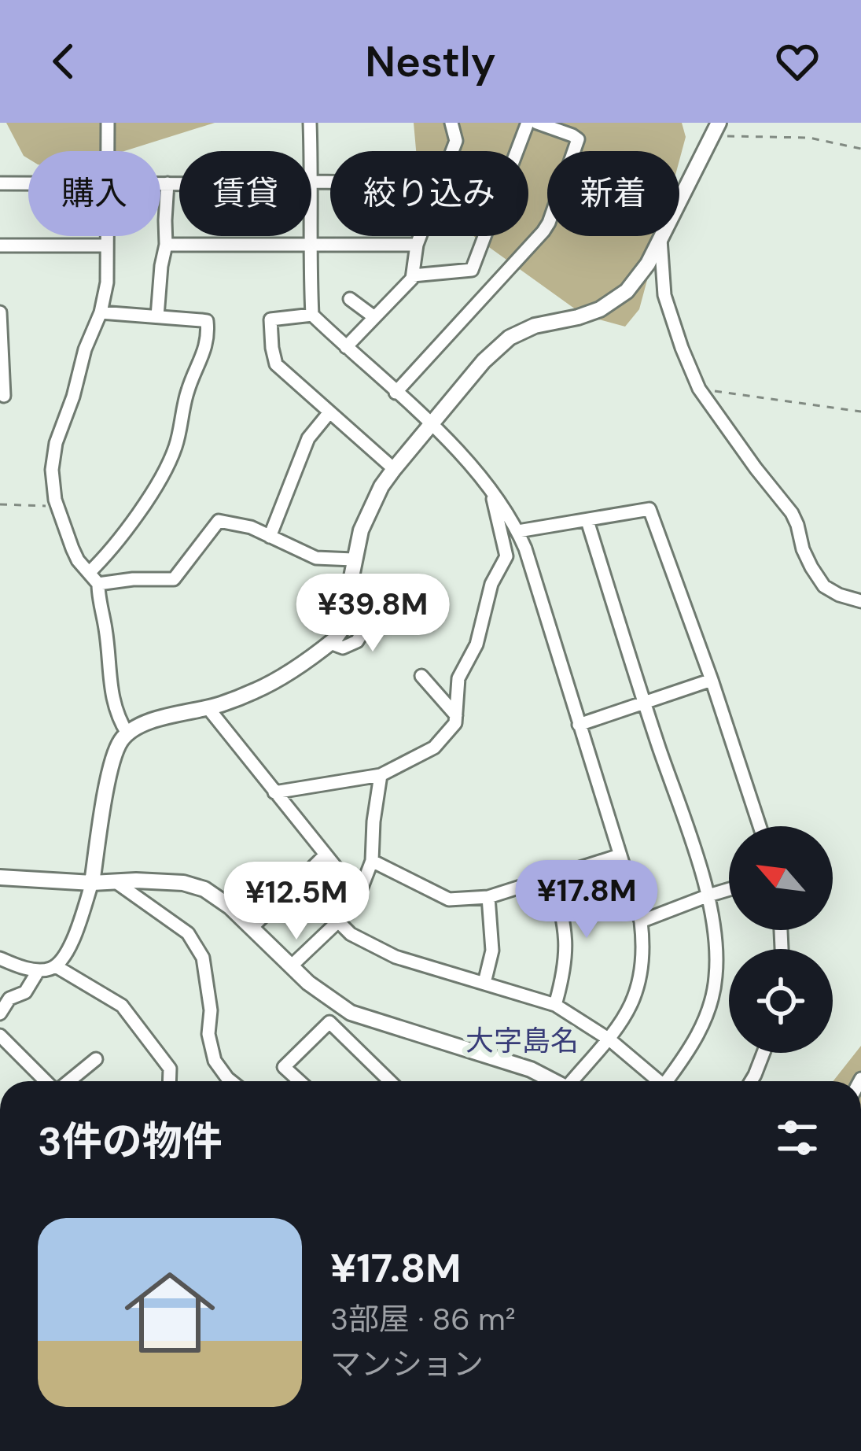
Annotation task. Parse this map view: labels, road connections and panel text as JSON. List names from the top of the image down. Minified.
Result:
{"districts":["大字島名"],"north":"top left","page":{"header":"Nestly","chip":["購入","賃貸","絞り込み","新着"],"price":["¥39.8M","¥17.8M","¥12.5M"],"heading":"3件の物件","list":[{"name":"¥17.8M","note":"3部屋 · 86 m² · マンション"}]}}
